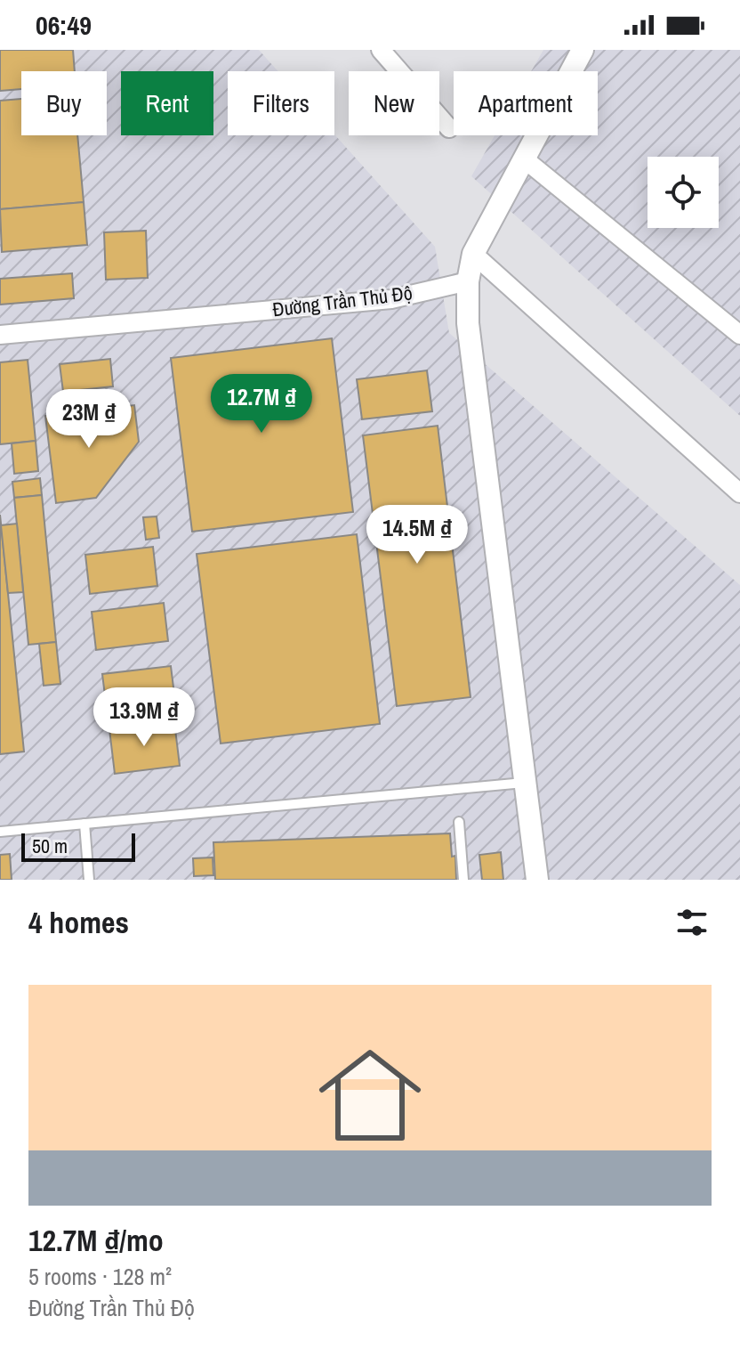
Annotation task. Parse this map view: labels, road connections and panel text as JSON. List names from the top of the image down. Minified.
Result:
{"streets":{"street":["Đường Trần Thủ Độ"]},"scale_bar":"50 m","page":{"status":"06:49","chip":["Buy","Rent","Filters","New","Apartment"],"price":["12.7M ₫","23M ₫","14.5M ₫","13.9M ₫"],"scale":"50 m","heading":"4 homes","list":[{"name":"12.7M ₫/mo","note":"5 rooms · 128 m² · Đường Trần Thủ Độ"}]}}
